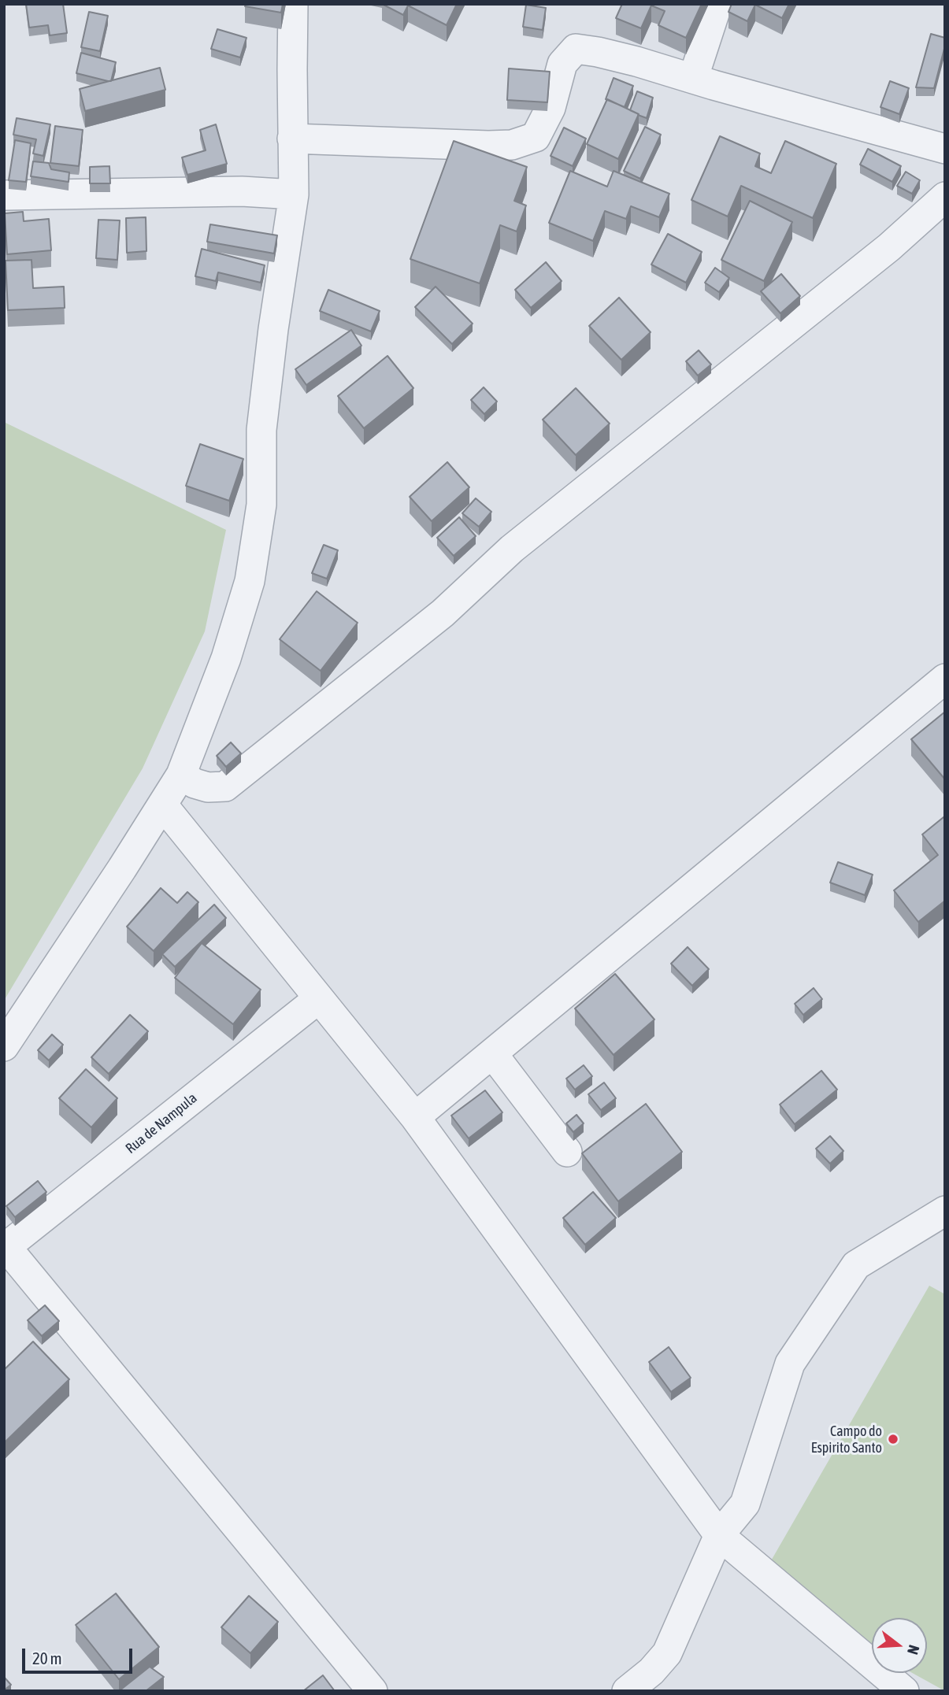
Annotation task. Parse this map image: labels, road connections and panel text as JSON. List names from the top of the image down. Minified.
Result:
{"streets":{"street":["Rua de Nampula"]},"places":["Campo do Espirito Santo"],"scale_bar":"20 m","north":"right"}
